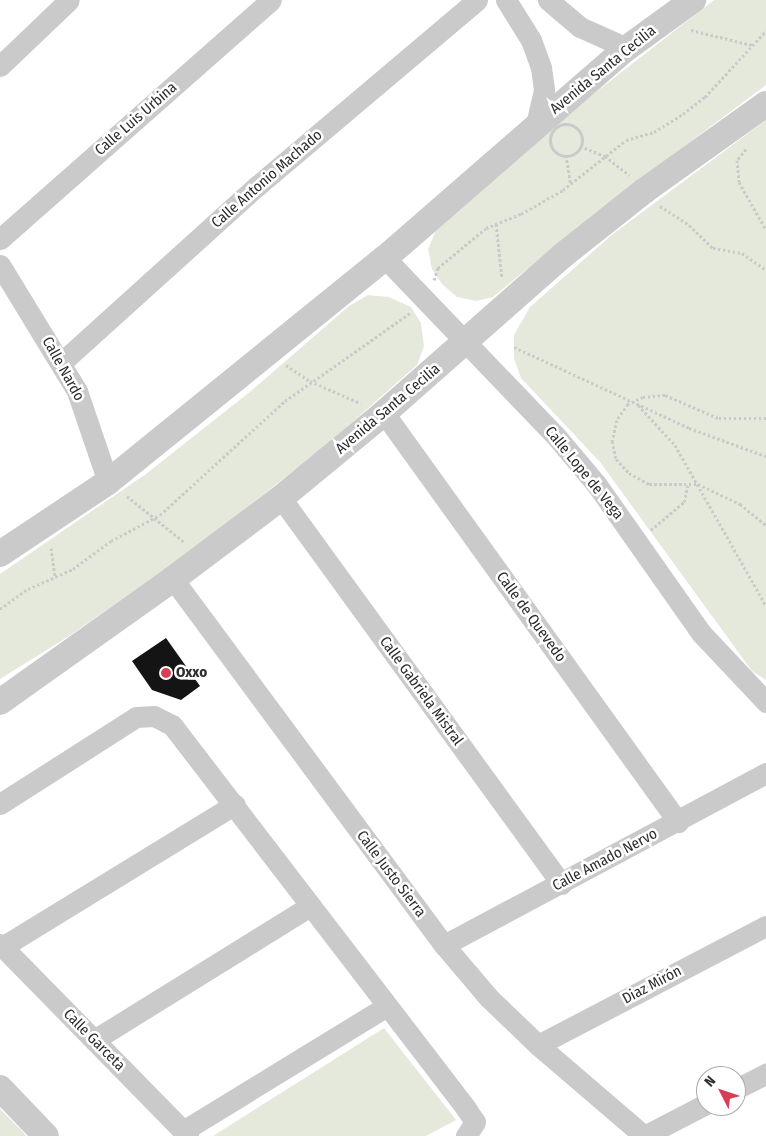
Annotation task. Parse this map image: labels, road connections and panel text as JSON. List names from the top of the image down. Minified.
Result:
{"streets":{"street":["Avenida Santa Cecilia","Calle Luis Urbina","Calle Antonio Machado","Calle Nardo","Calle Lope de Vega","Calle de Quevedo","Calle Gabriela Mistral","Calle Amado Nervo","Calle Justo Sierra","Diaz Mirón","Calle Garceta"]},"crossings":[["Avenida Santa Cecilia","Calle Nardo"],["Avenida Santa Cecilia","Calle Lope de Vega"],["Avenida Santa Cecilia","Calle de Quevedo"],["Avenida Santa Cecilia","Calle Gabriela Mistral"],["Avenida Santa Cecilia","Calle Justo Sierra"],["Calle Antonio Machado","Calle Nardo"],["Calle de Quevedo","Calle Amado Nervo"],["Calle Gabriela Mistral","Calle Amado Nervo"],["Calle Amado Nervo","Calle Justo Sierra"],["Calle Justo Sierra","Diaz Mirón"]],"places":["Oxxo"],"north":"top left"}
